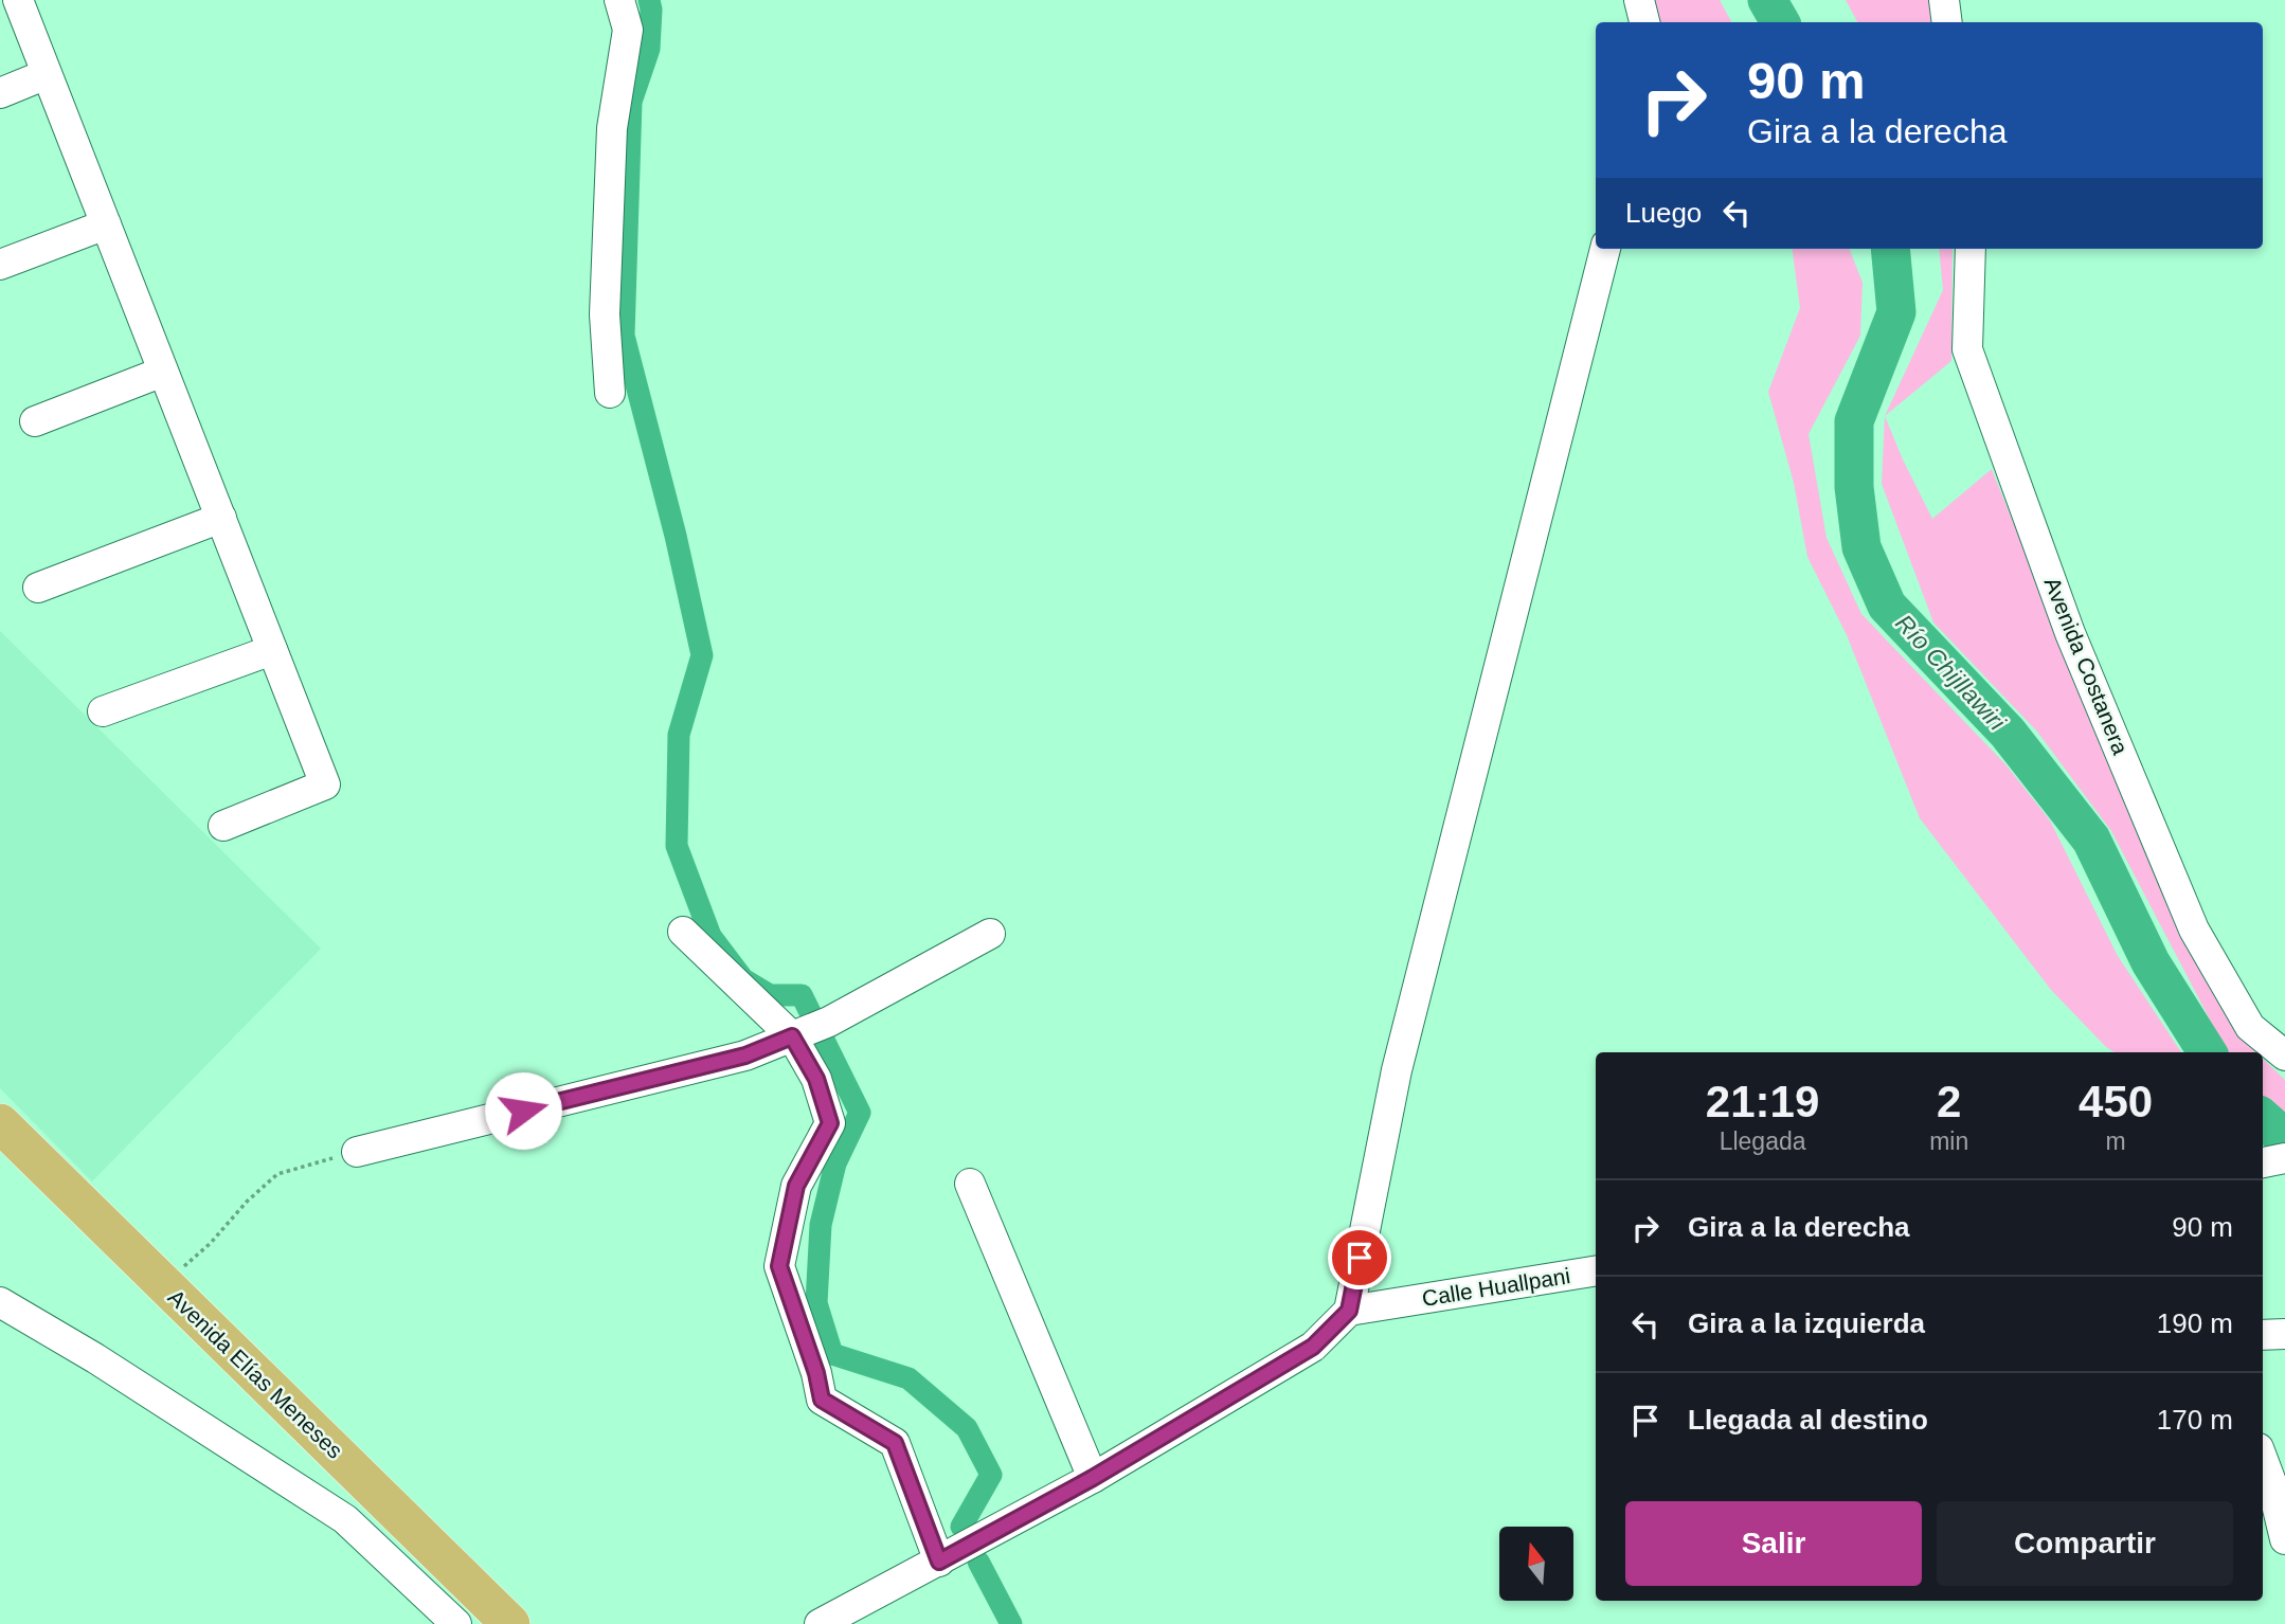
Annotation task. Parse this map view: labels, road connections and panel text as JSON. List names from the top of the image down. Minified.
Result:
{"streets":{"main road":["Avenida Elías Meneses"],"street":["Avenida Costanera","Calle Huallpani"]},"water":["Río Chijllawiri"],"north":"top","page":{"turn":["90 m","Gira a la derecha"],"then":"Luego","eta":["21:19","Llegada","2","min","450","m"],"list":[{"name":"Gira a la derecha","value":"90 m"},{"name":"Gira a la izquierda","value":"190 m"},{"name":"Llegada al destino","value":"170 m"}],"buttons":["Salir","Compartir"]}}
